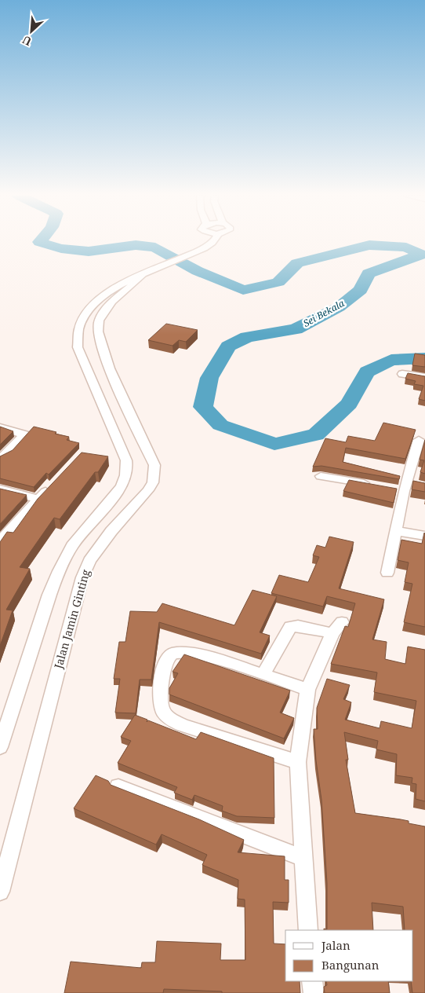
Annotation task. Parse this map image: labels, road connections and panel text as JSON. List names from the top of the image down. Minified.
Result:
{"streets":{"street":["Jalan Jamin Ginting"]},"water":["Sei Bekala"],"legend":["Jalan","Bangunan"],"north":"bottom left"}
